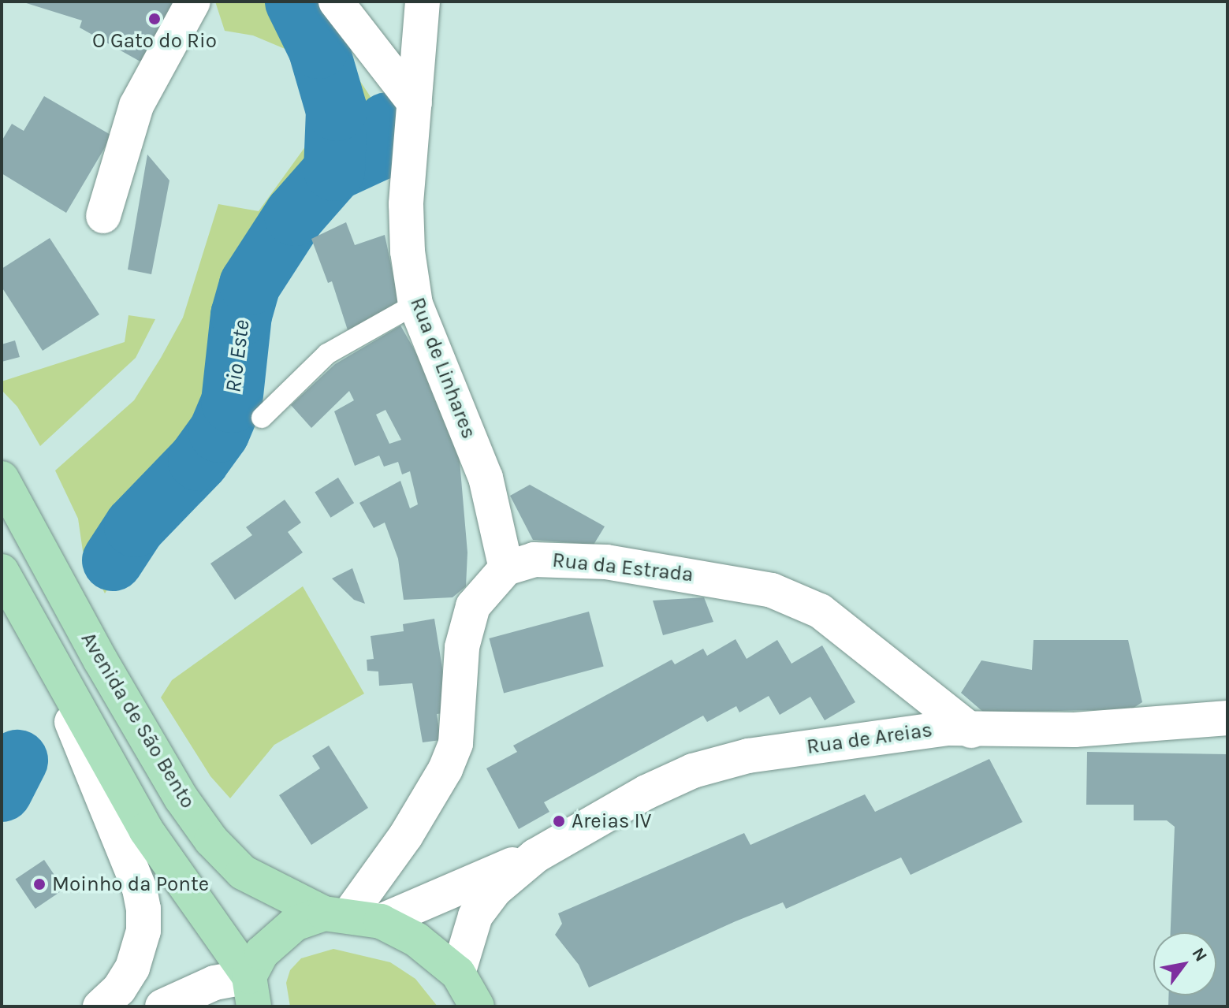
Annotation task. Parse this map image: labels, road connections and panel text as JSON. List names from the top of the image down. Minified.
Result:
{"streets":{"main road":["Avenida de São Bento"],"street":["Rua de Linhares","Rua da Estrada","Rua de Areias"]},"crossings":[["Rua de Linhares","Rua da Estrada"],["Rua da Estrada","Rua de Areias"],["Avenida de São Bento","Rua de Areias"]],"water":["Rio Este"],"places":["O Gato do Rio","Areias IV","Moinho da Ponte"],"north":"top right"}
